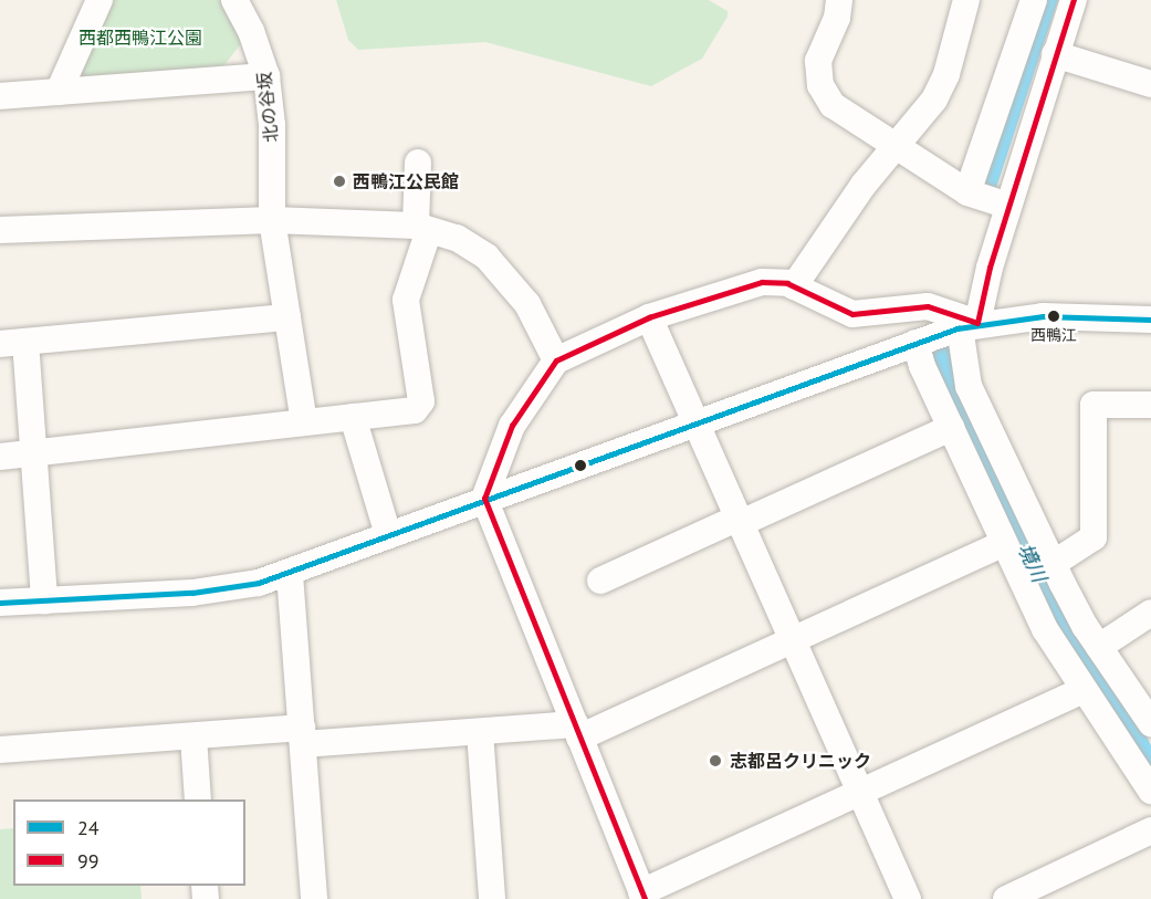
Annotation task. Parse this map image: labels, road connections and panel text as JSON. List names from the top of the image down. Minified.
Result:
{"streets":{"street":["北の谷坂"]},"water":["境川"],"parks":["西都西鴨江公園"],"places":["西鴨江公民館","西鴨江","志都呂クリニック"],"lines":["transit line 99","transit line 24"],"legend":["24","99"]}
